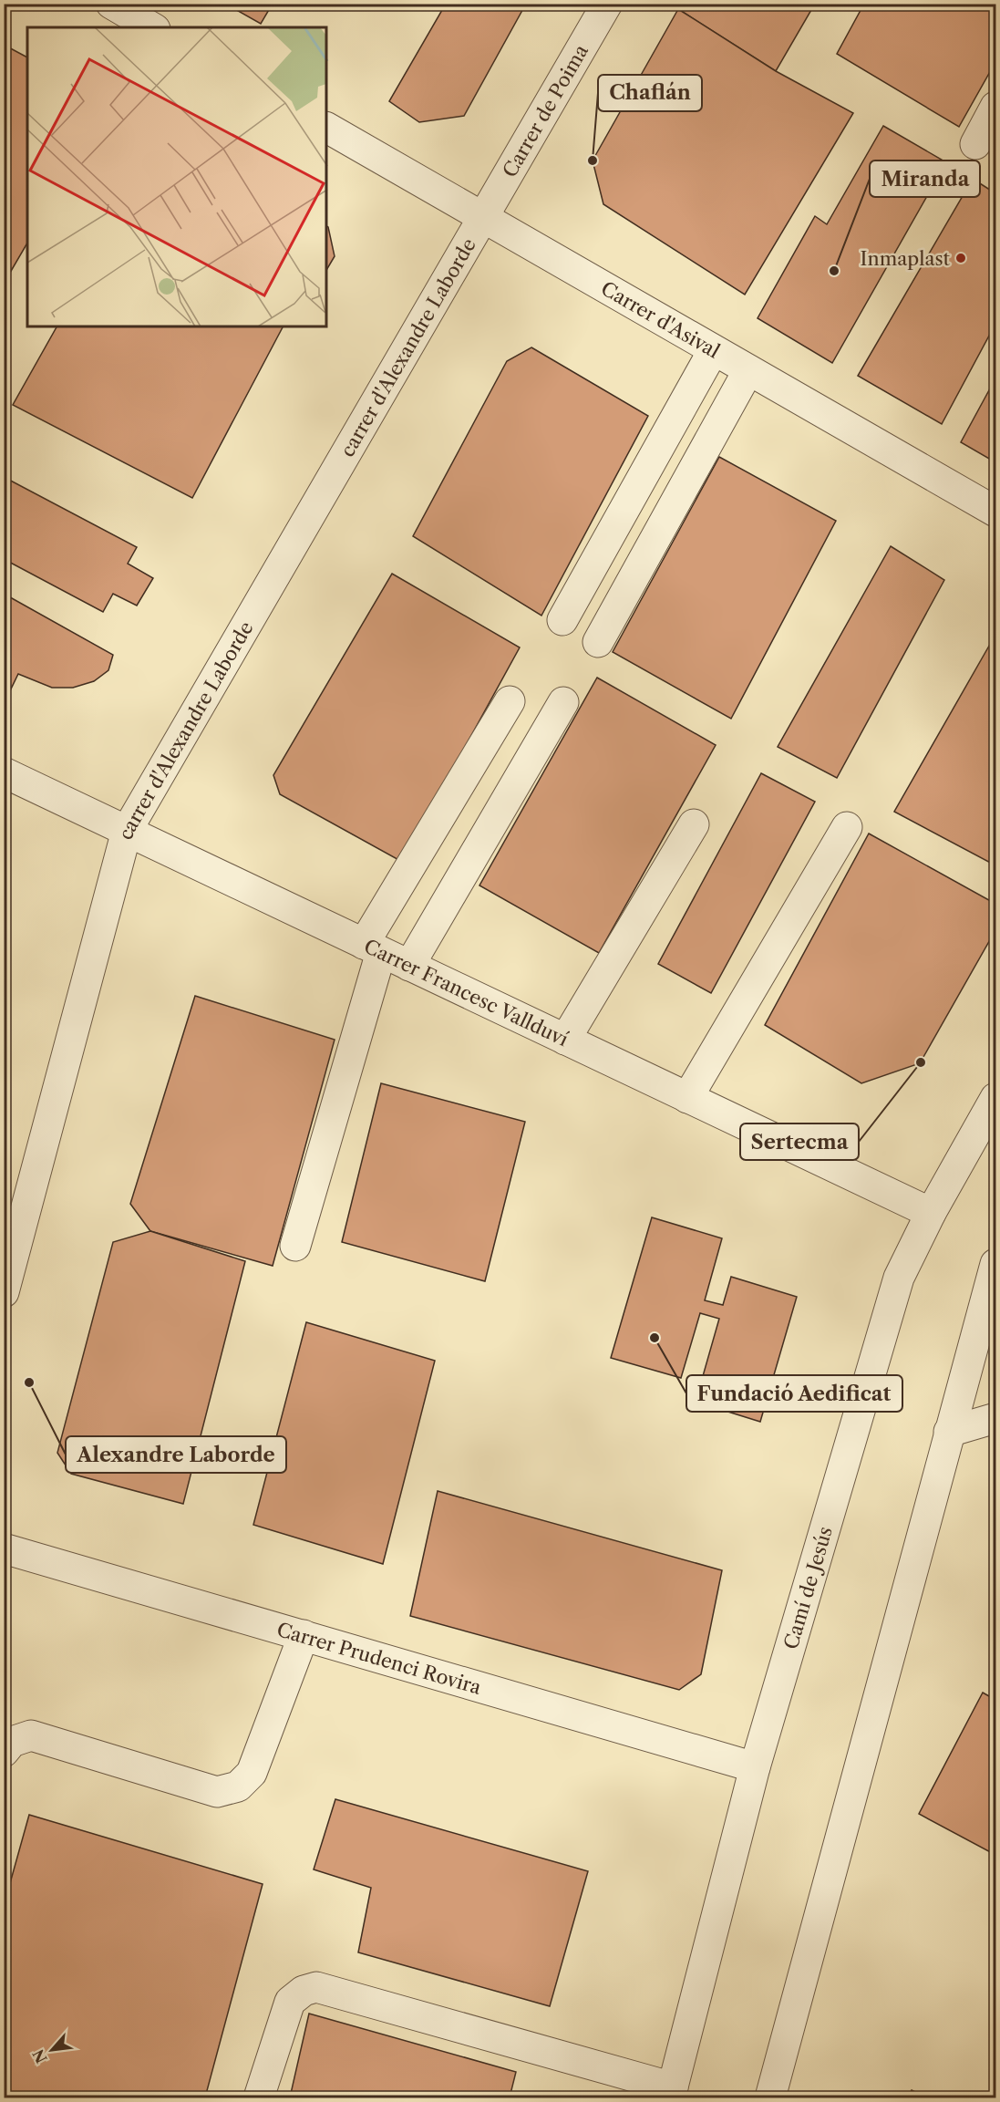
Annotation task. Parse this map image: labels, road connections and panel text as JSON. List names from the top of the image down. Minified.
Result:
{"streets":{"street":["Carrer de Poima","Carrer d'Asival","carrer d'Alexandre Laborde","Carrer Francesc Vallduví","Camí de Jesús","Carrer Prudenci Rovira"]},"crossings":[["Carrer de Poima","Carrer d'Asival"],["Carrer de Poima","carrer d'Alexandre Laborde"],["Carrer d'Asival","carrer d'Alexandre Laborde"],["carrer d'Alexandre Laborde","Carrer Francesc Vallduví"],["Carrer Francesc Vallduví","Camí de Jesús"],["Camí de Jesús","Carrer Prudenci Rovira"]],"places":["Chaflán","Inmaplast","Miranda","Sertecma","Fundació Aedificat","Alexandre Laborde"],"north":"bottom left"}
